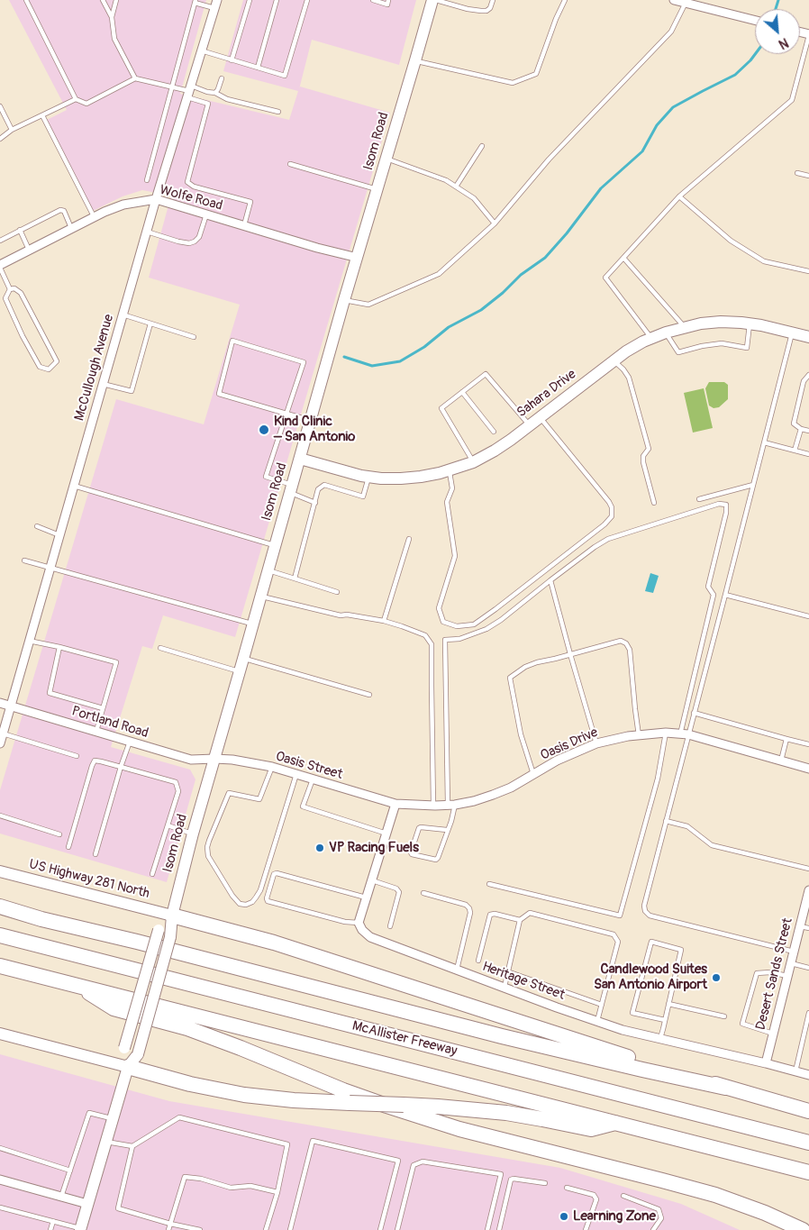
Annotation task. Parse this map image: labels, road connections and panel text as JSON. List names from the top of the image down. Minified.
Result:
{"streets":{"highway":["McAllister Freeway"],"street":["Isom Road","Wolfe Road","McCullough Avenue","Sahara Drive","Portland Road","Oasis Drive","Oasis Street","US Highway 281 North","Desert Sands Street","Heritage Street"]},"crossings":[["Isom Road","Wolfe Road"],["Isom Road","Sahara Drive"],["Isom Road","Portland Road"],["Isom Road","Oasis Street"],["Isom Road","US Highway 281 North"],["Wolfe Road","McCullough Avenue"],["McCullough Avenue","Portland Road"],["Portland Road","Oasis Street"],["Oasis Drive","Oasis Street"],["Desert Sands Street","Heritage Street"]],"places":["Kind Clinic – San Antonio","VP Racing Fuels","Candlewood Suites San Antonio Airport","Learning Zone"],"north":"bottom right"}
